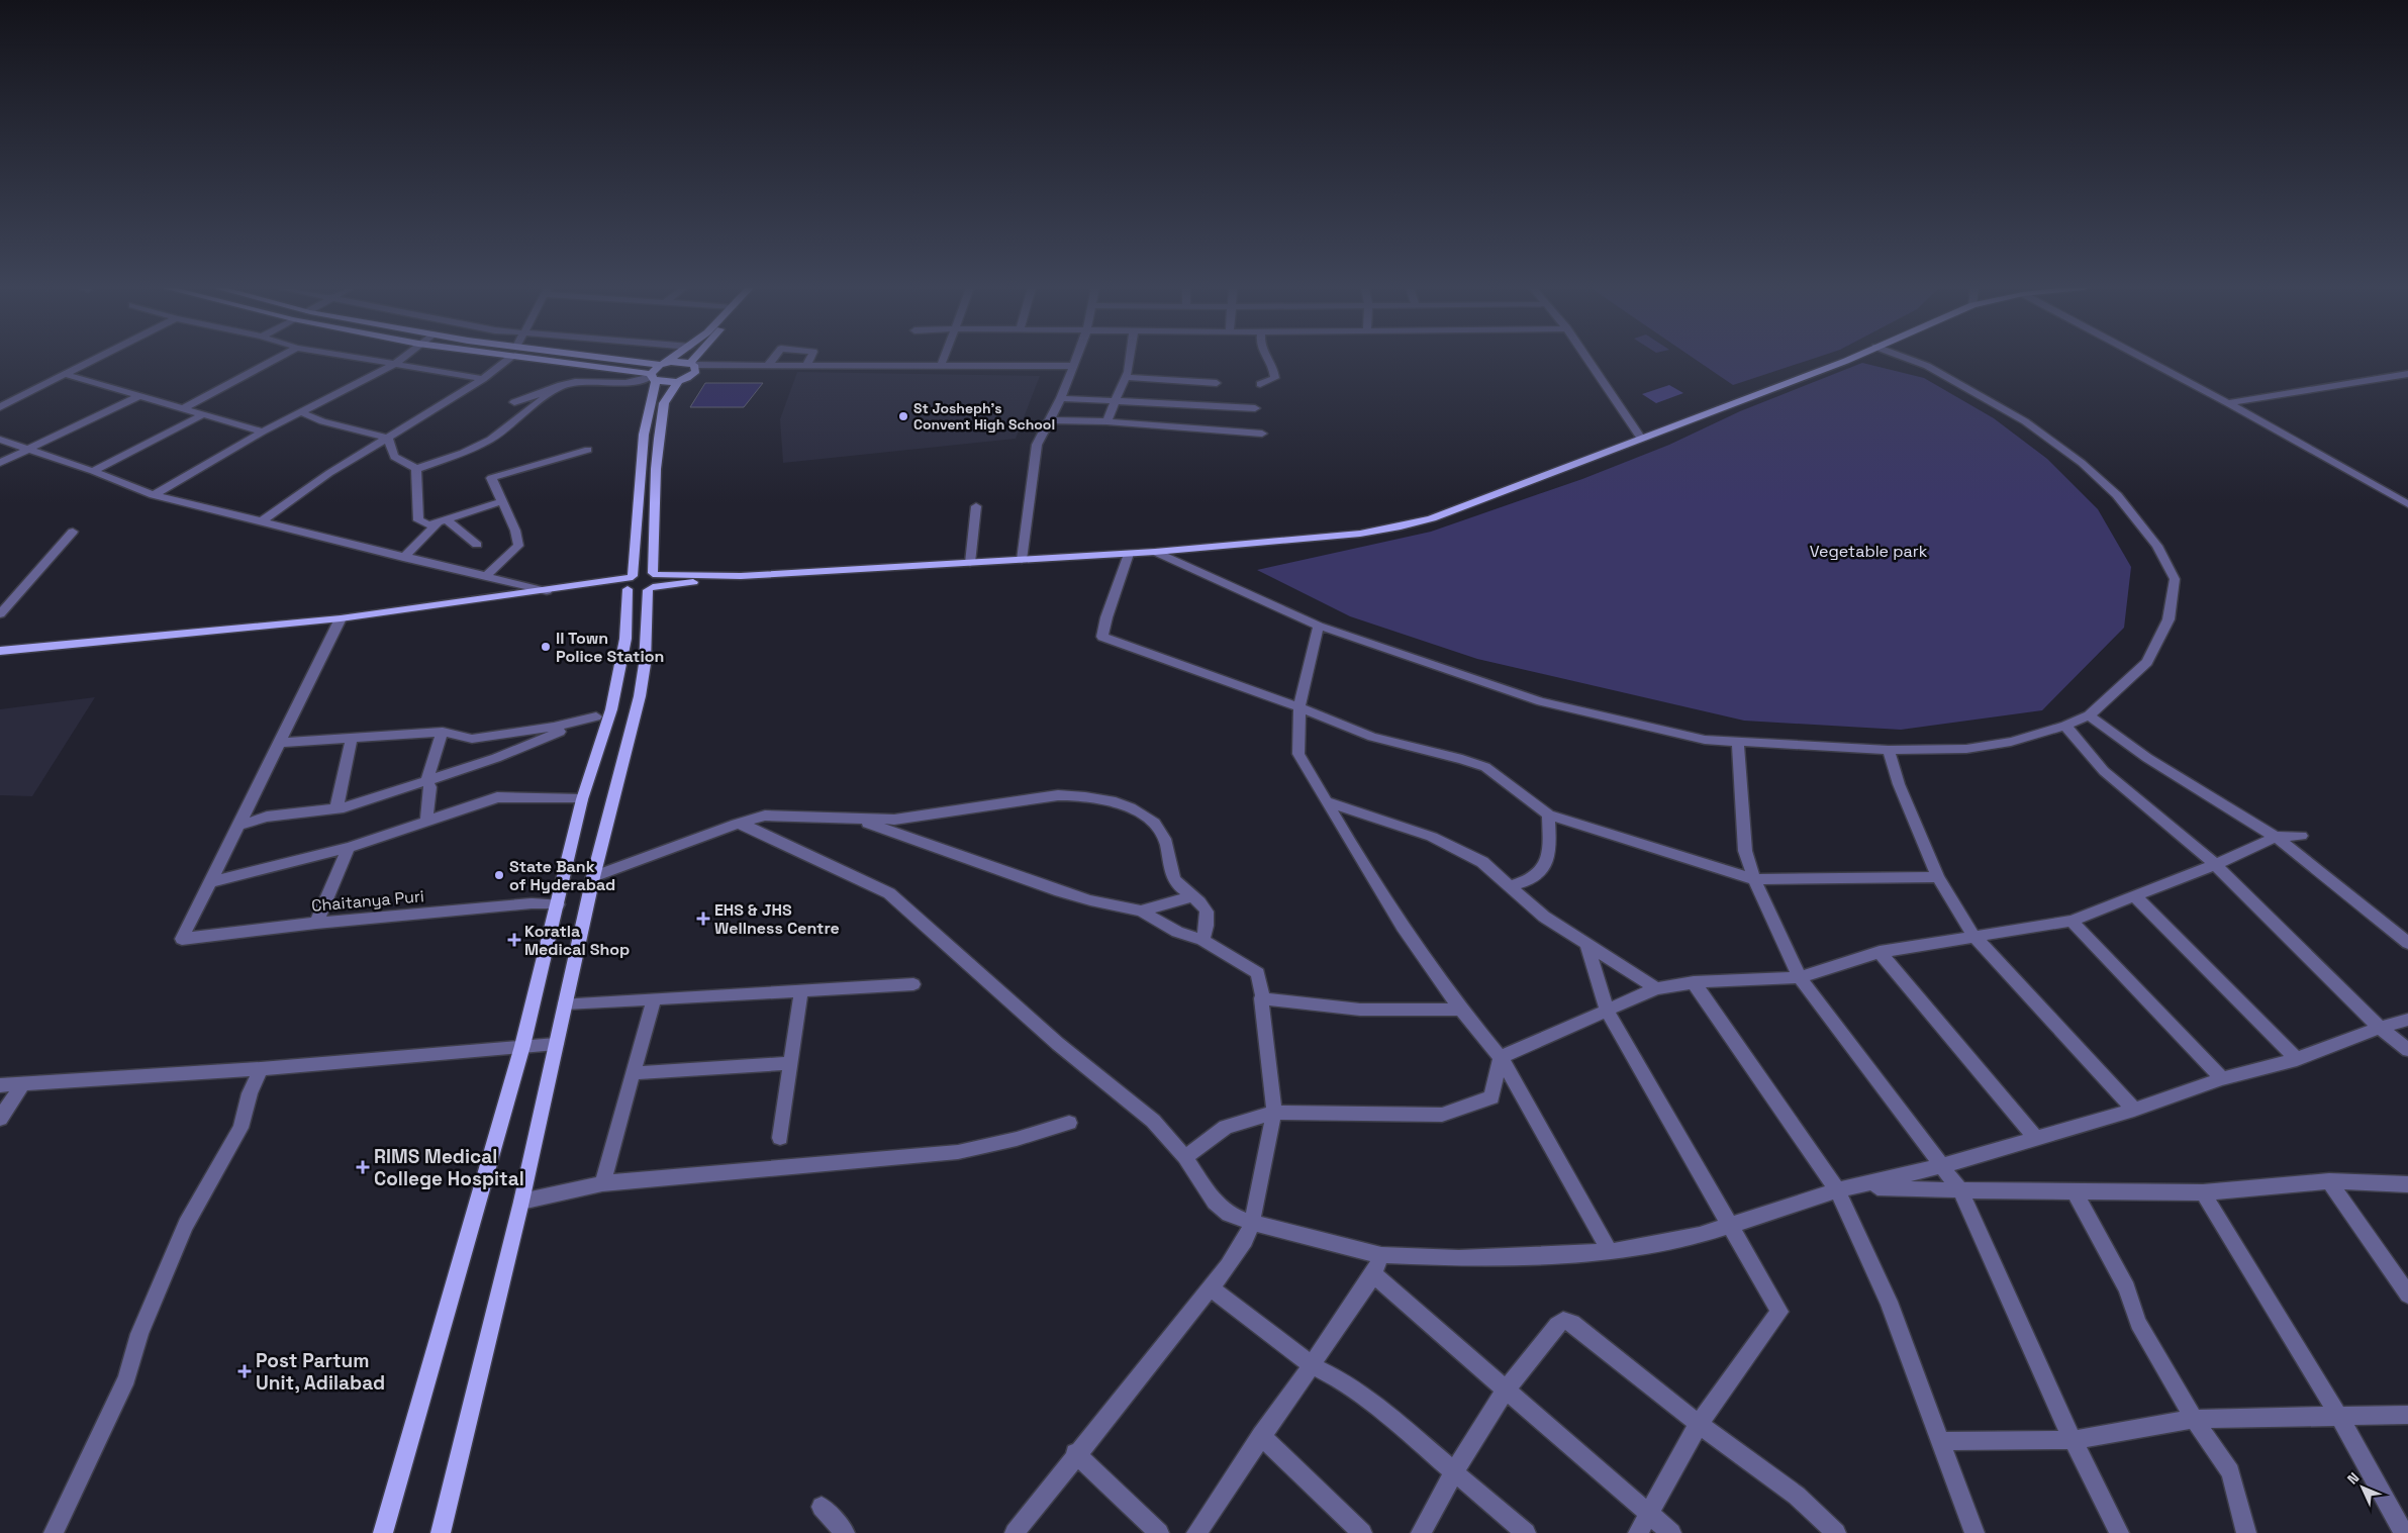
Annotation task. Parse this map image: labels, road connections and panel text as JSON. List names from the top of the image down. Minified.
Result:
{"streets":{"street":["Chaitanya Puri"]},"parks":["Vegetable park"],"places":{"other":["St Josheph's Convent High School","II Town Police Station","State Bank of Hyderabad"],"health":["EHS & JHS Wellness Centre","Koratla Medical Shop","RIMS Medical College Hospital","Post Partum Unit, Adilabad"]},"north":"top left"}
